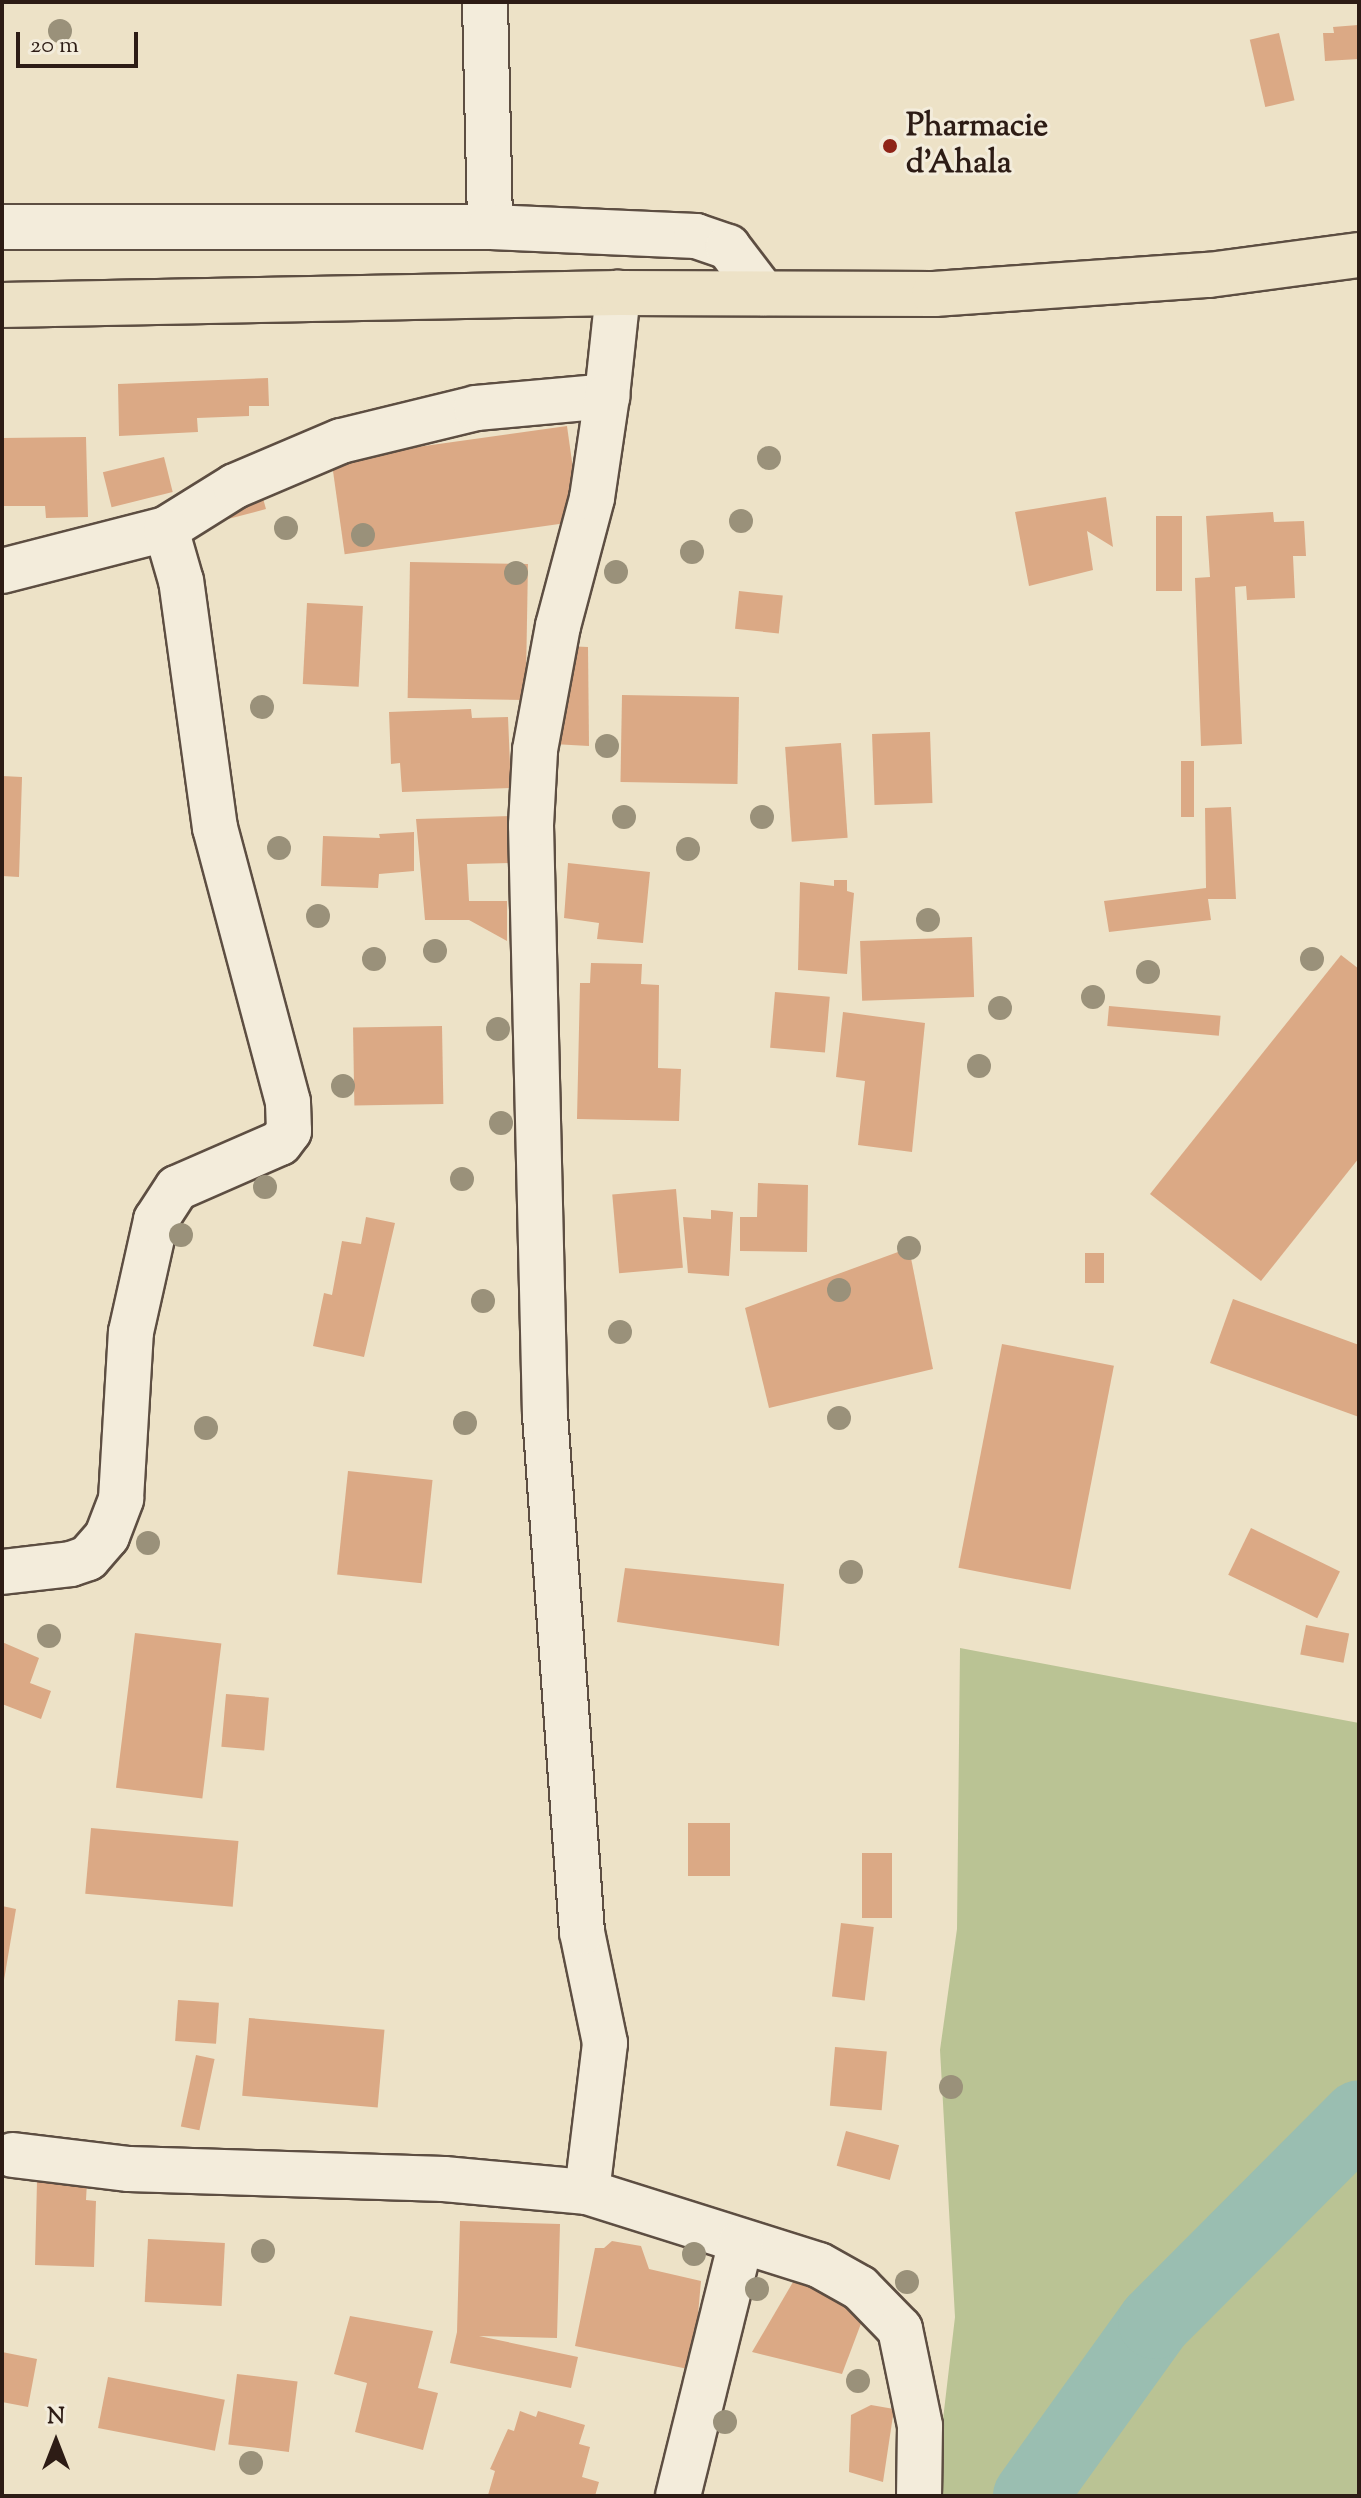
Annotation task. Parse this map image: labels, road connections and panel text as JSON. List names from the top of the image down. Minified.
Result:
{"places":["Pharmacie d'Ahala"],"scale_bar":"20 m","north":"top"}
